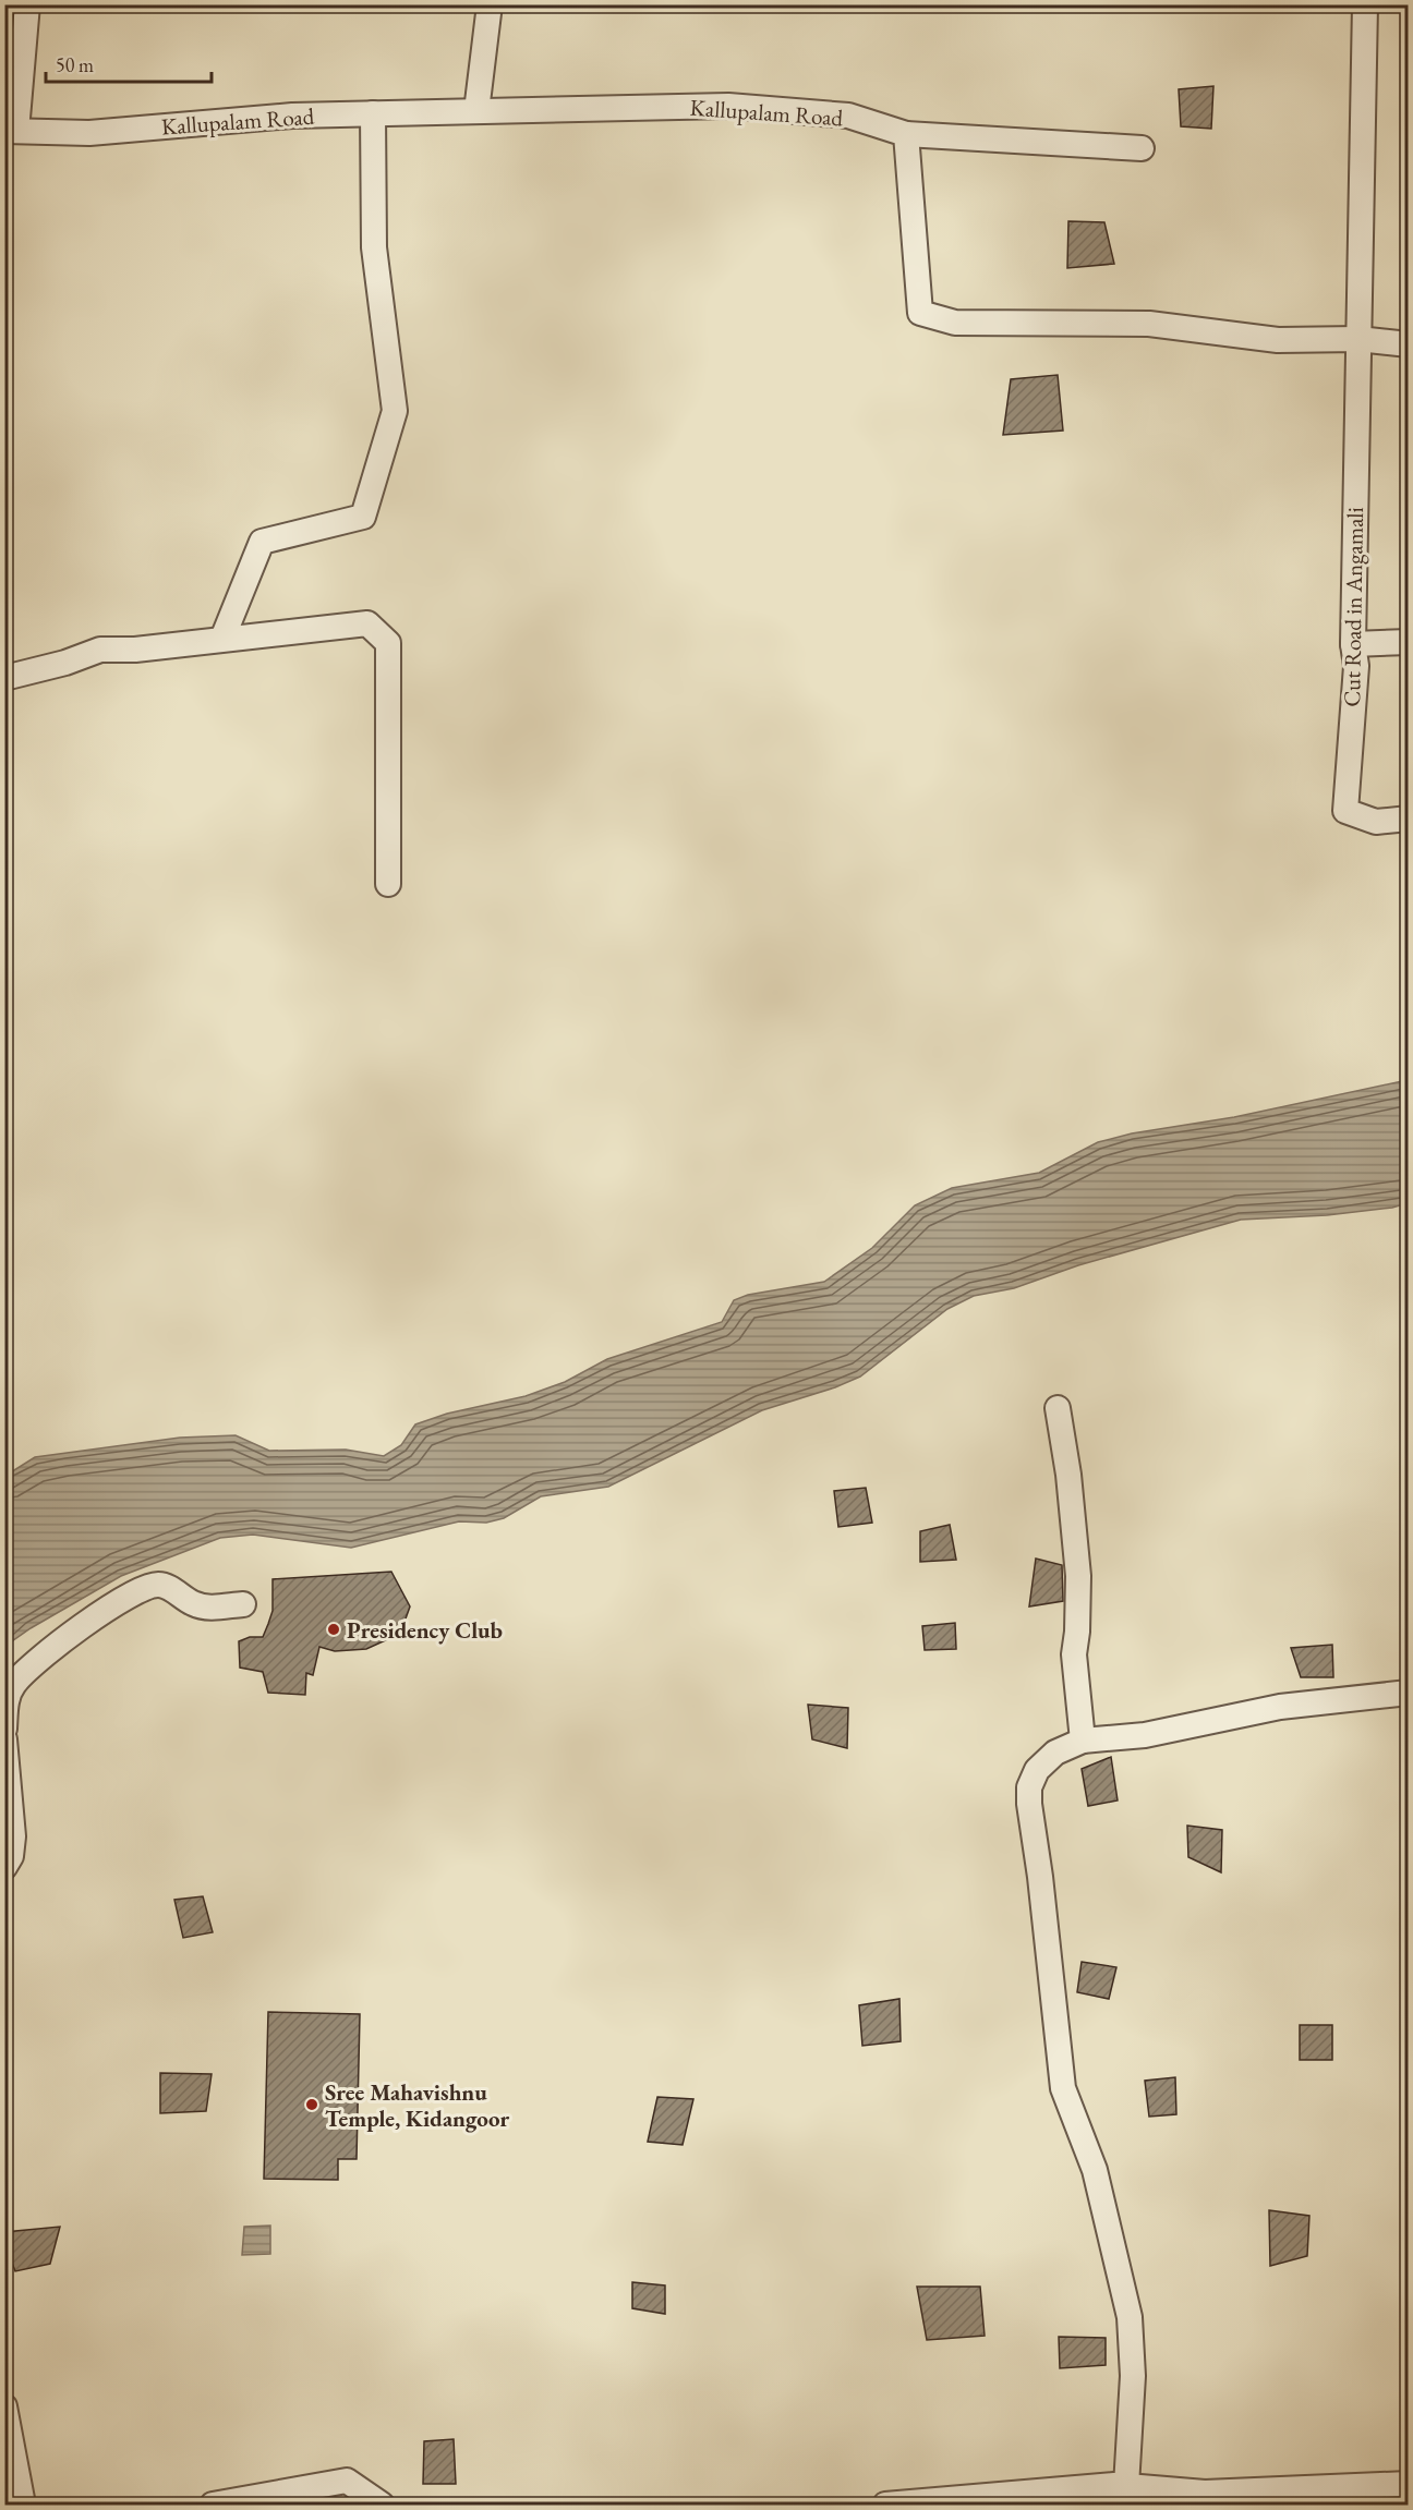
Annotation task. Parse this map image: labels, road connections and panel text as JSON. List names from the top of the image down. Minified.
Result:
{"streets":{"street":["Kallupalam Road","Cut Road in Angamali"]},"places":["Presidency Club","Sree Mahavishnu Temple, Kidangoor"],"scale_bar":"50 m"}
